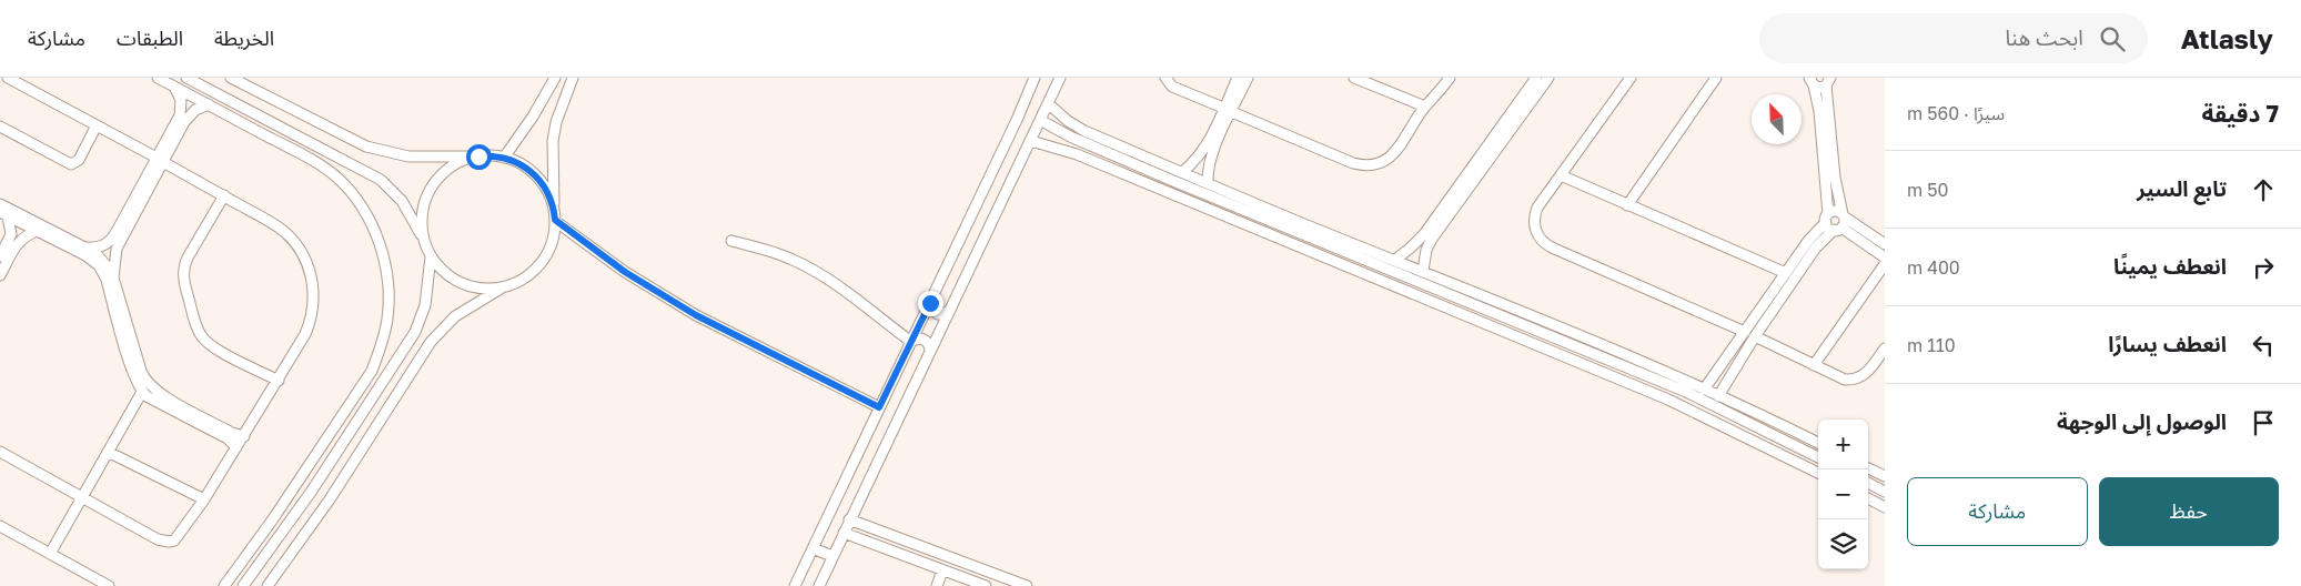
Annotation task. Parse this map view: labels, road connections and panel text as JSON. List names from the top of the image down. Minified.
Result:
{"north":"top left","page":{"header":"Atlasly","search":"ابحث هنا","nav":["الخريطة","الطبقات","مشاركة"],"heading":["7 دقيقة","سيرًا · 560 m"],"list":[["تابع السير","50 m"],["انعطف يمينًا","400 m"],["انعطف يسارًا","110 m"],"الوصول إلى الوجهة"],"map_buttons":["+","−"],"buttons":["حفظ","مشاركة"]}}
